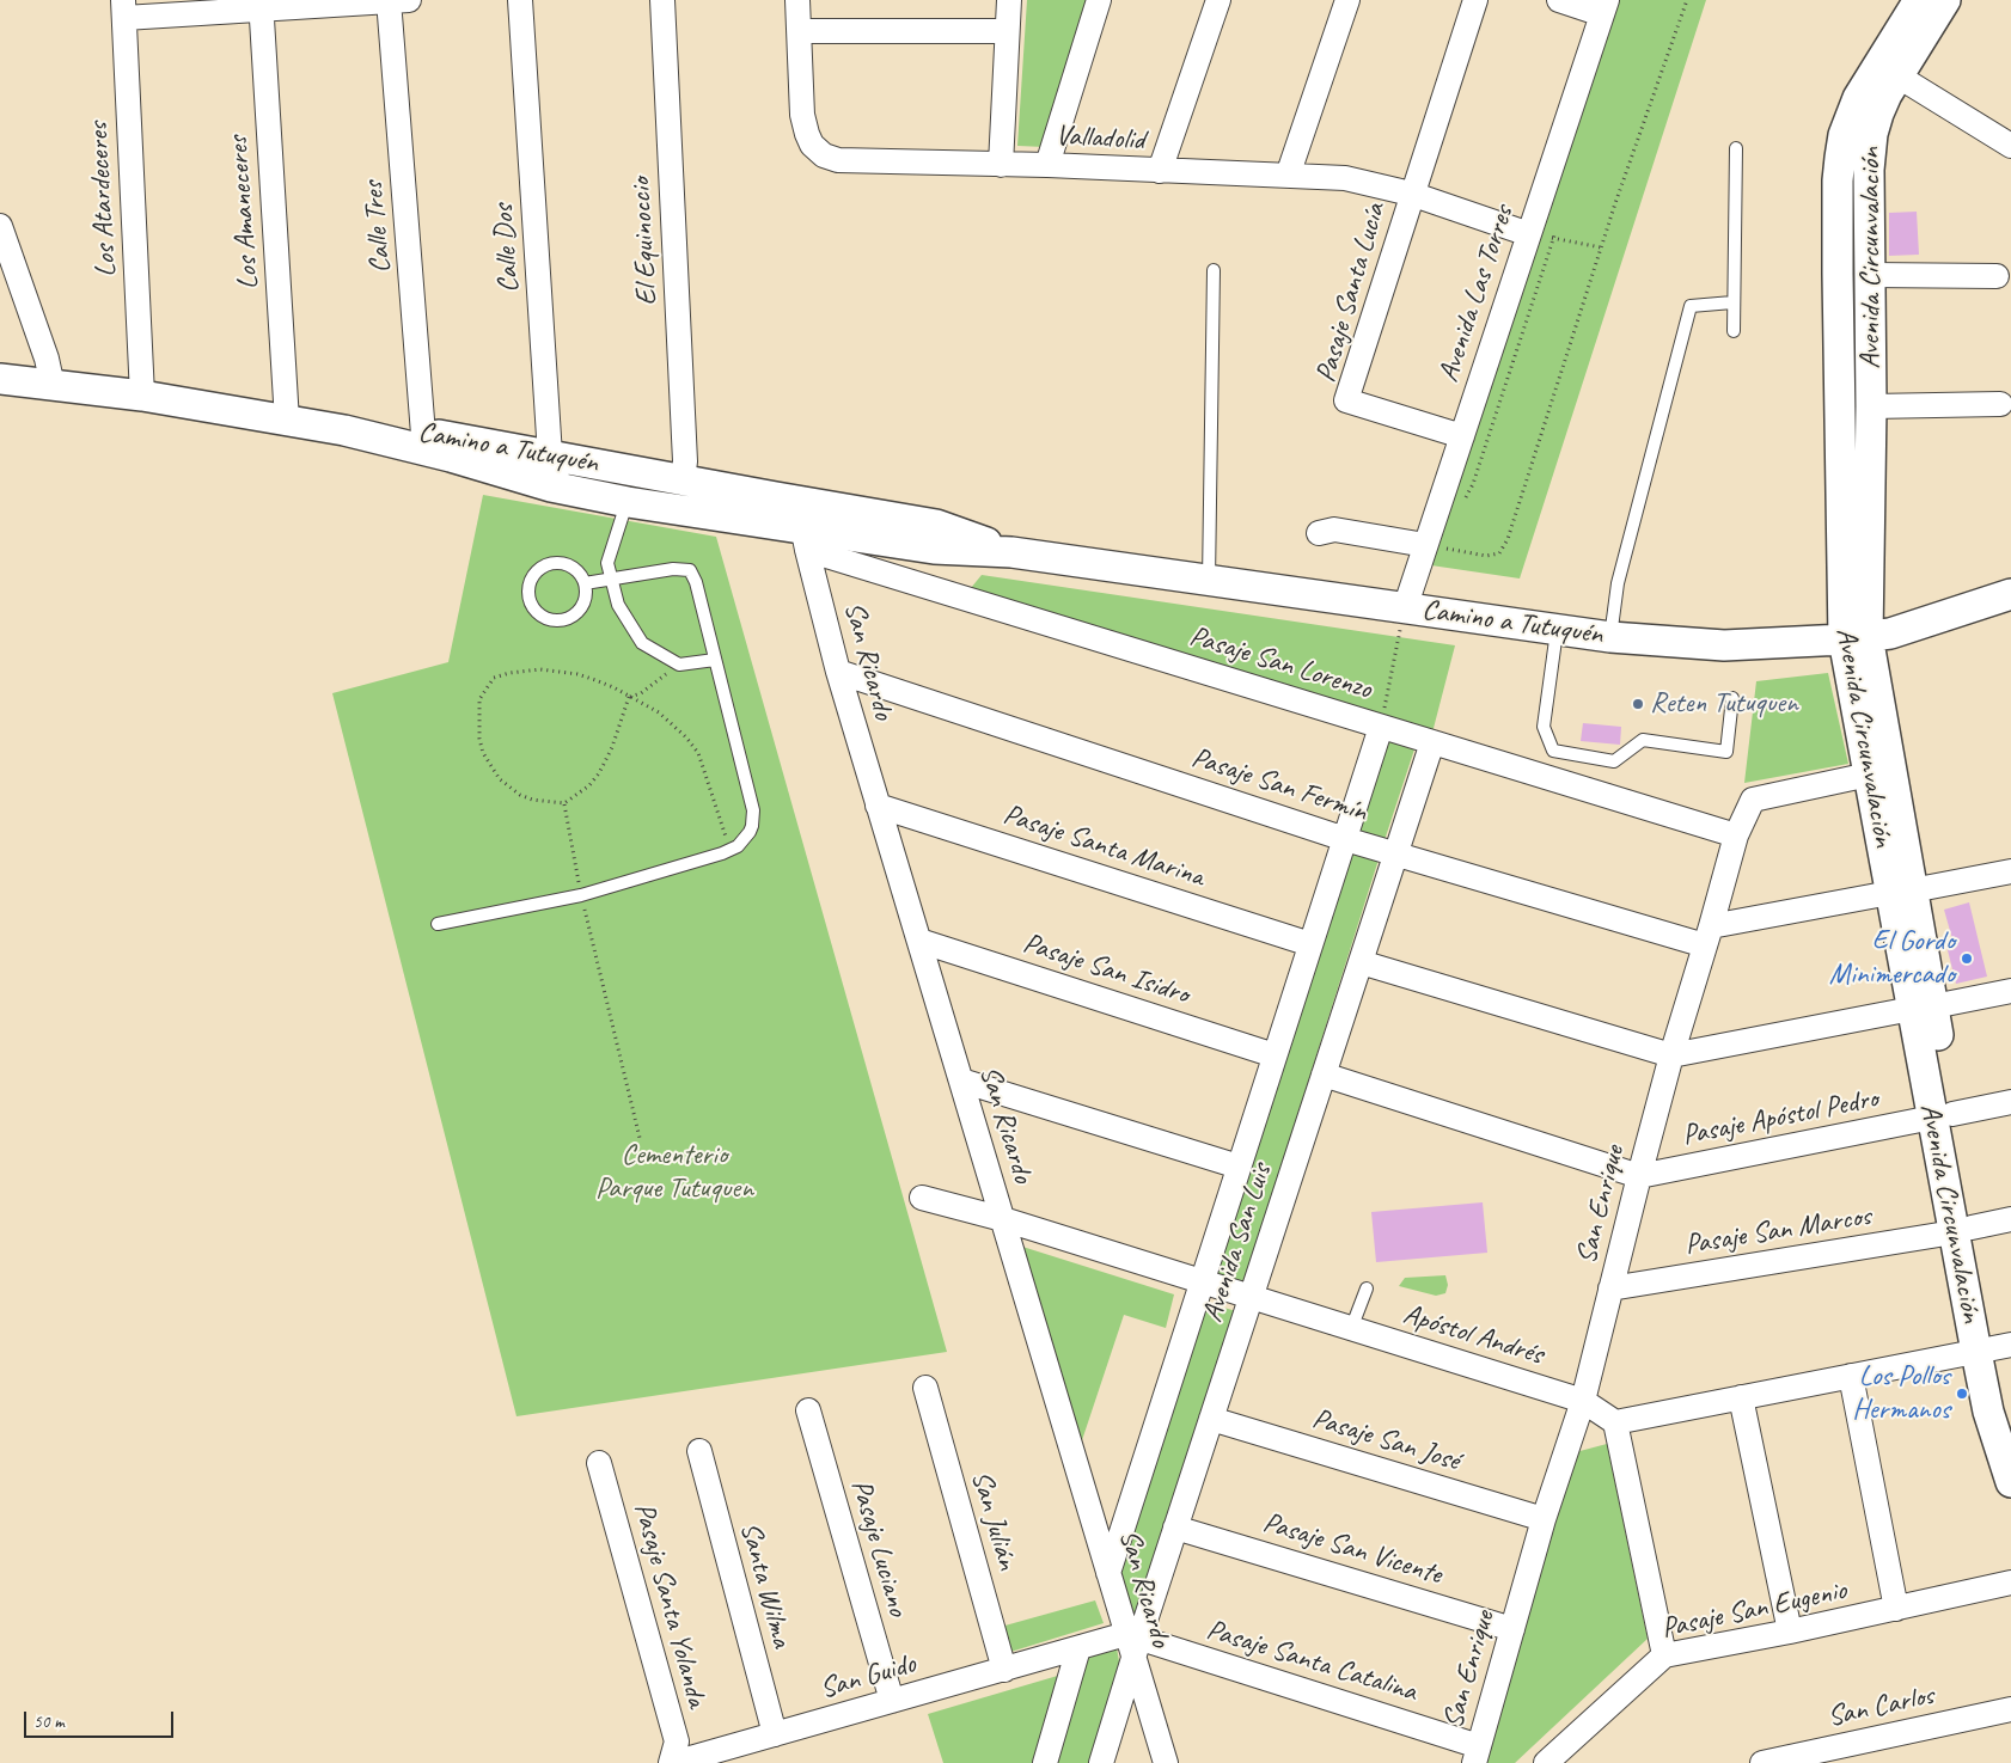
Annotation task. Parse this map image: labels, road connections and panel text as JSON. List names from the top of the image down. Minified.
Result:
{"streets":{"street":["Valladolid","Los Atardeceres","Los Amaneceres","Calle Tres","El Equinoccio","Calle Dos","Avenida Circunvalación","Pasaje Santa Lucía","Avenida Las Torres","Camino a Tutuquén","San Ricardo","Pasaje San Lorenzo","Pasaje San Fermín","Pasaje Santa Marina","Pasaje San Isidro","Pasaje Apóstol Pedro","San Enrique","Pasaje San Marcos","Avenida San Luis","Apóstol Andrés","Pasaje San José","San Julián","Pasaje Luciano","Pasaje San Vicente","Santa Wilma","Pasaje Santa Yolanda","Pasaje San Eugenio","Pasaje Santa Catalina","San Guido","San Carlos"]},"crossings":[["Valladolid","Pasaje Santa Lucía"],["Valladolid","Avenida Las Torres"],["Los Atardeceres","Camino a Tutuquén"],["Los Amaneceres","Camino a Tutuquén"],["Calle Tres","Camino a Tutuquén"],["El Equinoccio","Camino a Tutuquén"],["Calle Dos","Camino a Tutuquén"],["Avenida Circunvalación","Camino a Tutuquén"],["Avenida Circunvalación","Pasaje Apóstol Pedro"],["Avenida Circunvalación","San Enrique"],["Avenida Circunvalación","Pasaje San Marcos"],["Pasaje Santa Lucía","Avenida Las Torres"],["Avenida Las Torres","Camino a Tutuquén"],["Camino a Tutuquén","San Ricardo"],["Camino a Tutuquén","Pasaje San Lorenzo"],["San Ricardo","Pasaje San Lorenzo"],["San Ricardo","Pasaje San Fermín"],["San Ricardo","Pasaje Santa Marina"],["San Ricardo","Pasaje San Isidro"],["San Ricardo","Avenida San Luis"],["San Ricardo","Apóstol Andrés"],["San Ricardo","Pasaje Santa Catalina"],["Pasaje San Lorenzo","San Enrique"],["Pasaje San Lorenzo","Avenida San Luis"],["Pasaje San Fermín","San Enrique"],["Pasaje San Fermín","Avenida San Luis"],["Pasaje Santa Marina","Avenida San Luis"],["Pasaje San Isidro","Avenida San Luis"],["Pasaje Apóstol Pedro","San Enrique"],["San Enrique","Pasaje San Marcos"],["San Enrique","Apóstol Andrés"],["San Enrique","Pasaje San José"],["San Enrique","Pasaje San Vicente"],["San Enrique","Pasaje Santa Catalina"],["Avenida San Luis","Apóstol Andrés"],["Avenida San Luis","Pasaje San José"],["Avenida San Luis","Pasaje San Vicente"],["Avenida San Luis","Pasaje Santa Catalina"],["San Julián","San Guido"],["Pasaje Luciano","San Guido"],["Santa Wilma","San Guido"],["Pasaje Santa Yolanda","San Guido"]],"parks":["Cementerio Parque Tutuquen"],"places":["Reten Tutuquen","El Gordo Minimercado","Los Pollos Hermanos"],"scale_bar":"50 m"}
